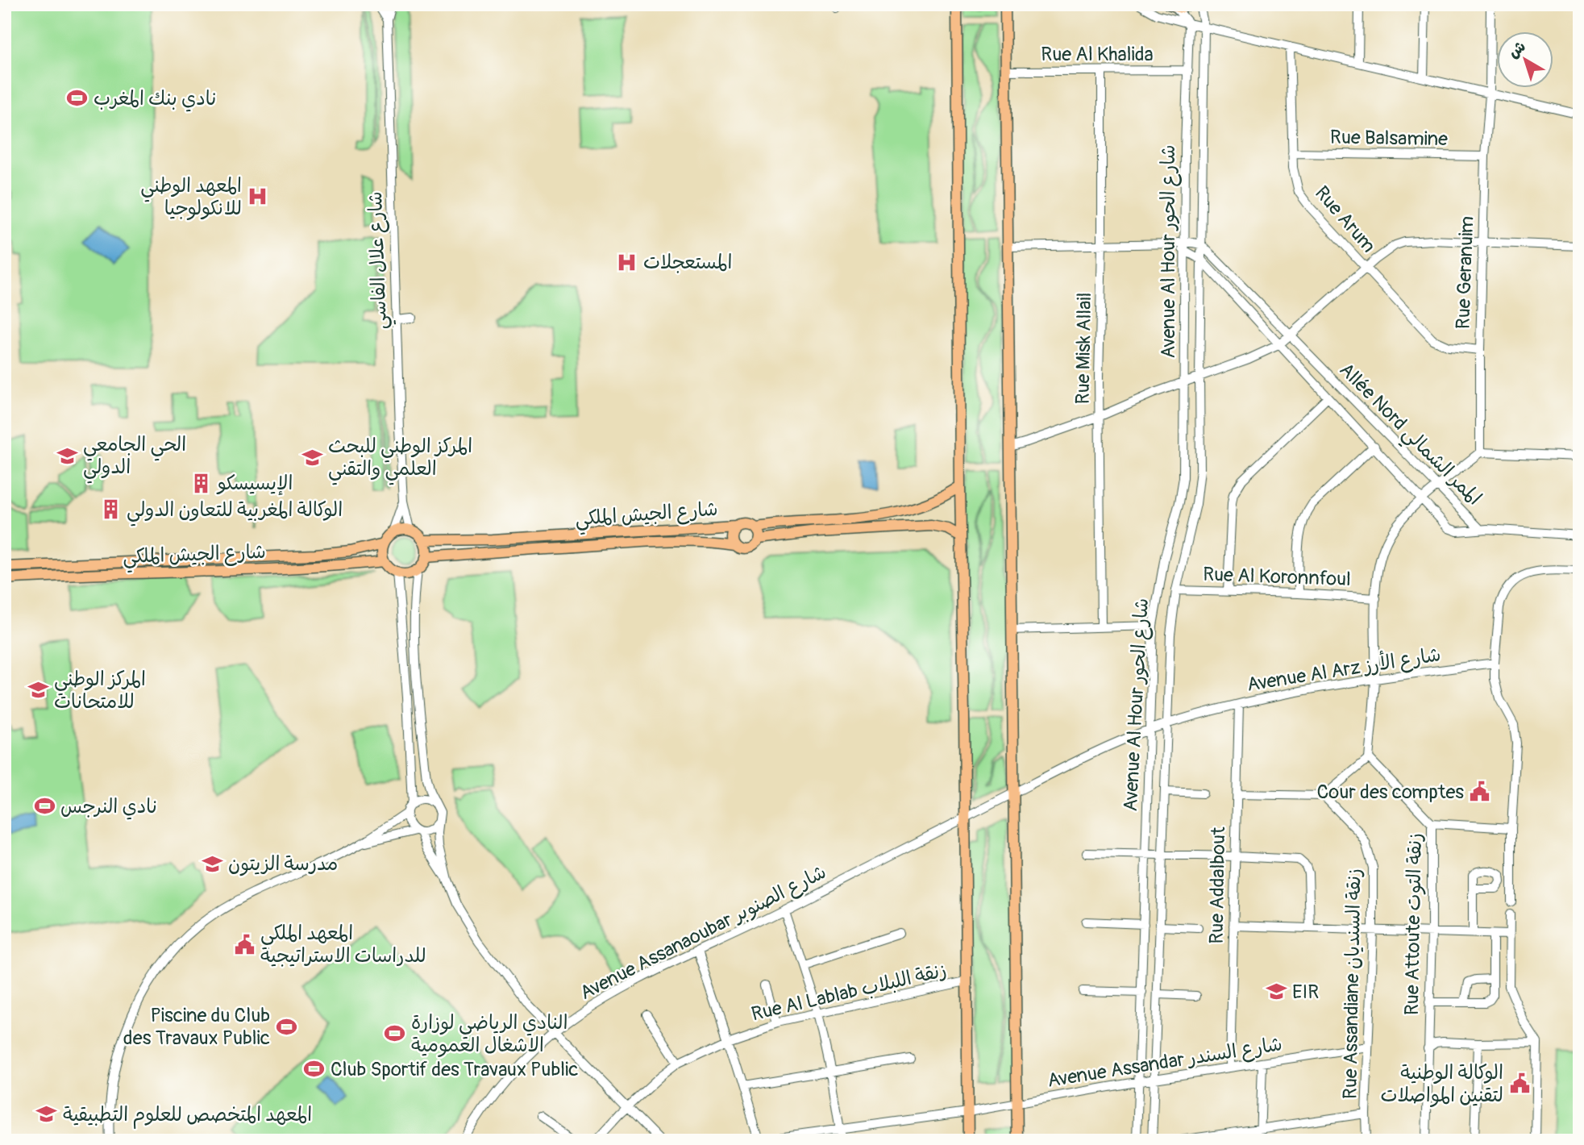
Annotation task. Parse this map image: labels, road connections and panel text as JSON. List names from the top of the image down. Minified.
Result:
{"streets":{"main road":["شارع الجيش الملكي"],"street":["Rue Al Khalida","Rue Balsamine","Rue Arum","Avenue Al Hour شارع الحور","شارع علال الفاسي","Rue Geranuim","Rue Misk Allail","Allée Nord الممر الشمالي","Rue Al Koronnfoul","Avenue Al Arz شارع الأرز","Rue Addalbout","Rue Attoute زنقة التوت","Avenue Assanaoubar شارع الصنوبر","Rue Assandiane زنقة السنديان","Rue Al Lablab زنقة اللبلاب","Avenue Assandar شارع السندر"]},"crossings":[["Rue Al Khalida","Avenue Al Hour شارع الحور"],["Rue Al Khalida","Rue Misk Allail"],["Rue Balsamine","Rue Arum"],["Rue Balsamine","Rue Geranuim"],["Rue Arum","Rue Geranuim"],["Avenue Al Hour شارع الحور","Allée Nord الممر الشمالي"],["Avenue Al Hour شارع الحور","Rue Al Koronnfoul"],["Avenue Al Hour شارع الحور","Avenue Al Arz شارع الأرز"],["Avenue Al Hour شارع الحور","Avenue Assandar شارع السندر"],["شارع علال الفاسي","شارع الجيش الملكي"],["Avenue Al Arz شارع الأرز","Rue Addalbout"],["Avenue Al Arz شارع الأرز","Avenue Assanaoubar شارع الصنوبر"],["Rue Addalbout","Avenue Assandar شارع السندر"],["Rue Assandiane زنقة السنديان","Avenue Assandar شارع السندر"]],"places":{"sports":["نادي بنك المغرب","نادي النرجس","Piscine du Club des Travaux Public","النادي الرياضي لوزارة الاشغال العمومية","Club Sportif des Travaux Public"],"hospital":["المعهد الوطني للانكولوجيا","المستعجلات"],"school or university":["الحي الجامعي الدولي","المركز الوطني للبحث العلمي والتقني","المركز الوطني للامتحانات","مدرسة الزيتون","EIR","المعهد المتخصص للعلوم التطبيقية"],"building":["اﻹيسيسكو","الوكالة المغربية للتعاون الدولي"],"public building":["Cour des comptes","المعهد الملكي للدراسات الاستراتيجية","الوكالة الوطنية لتقنين المواصلات"]},"north":"top left"}
